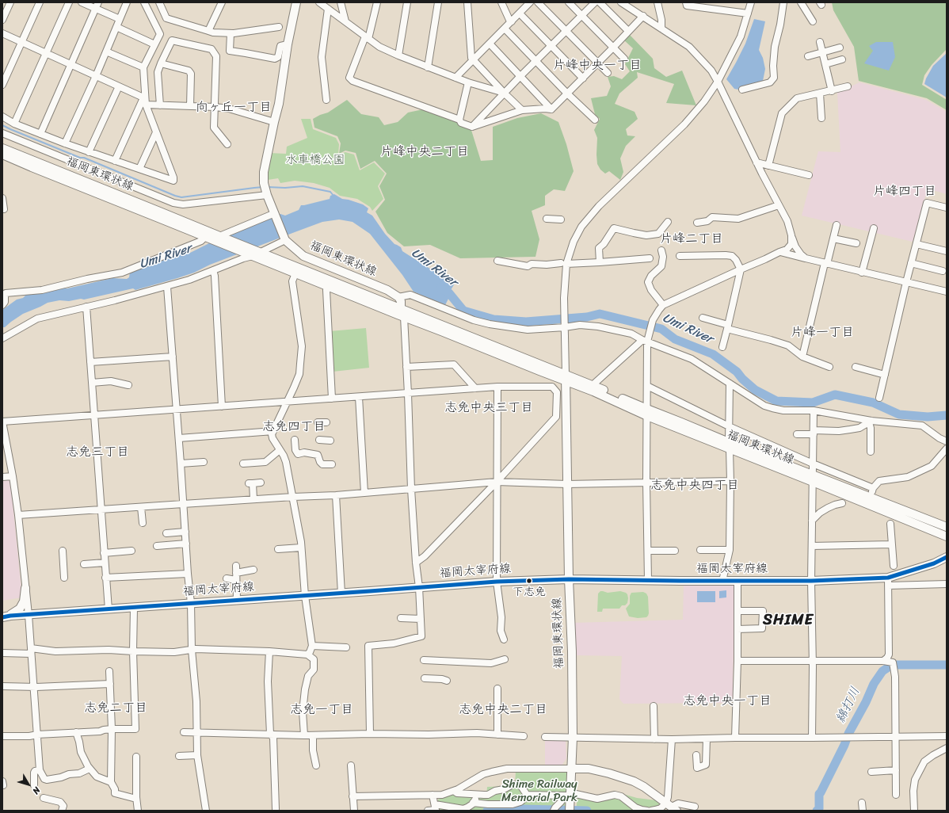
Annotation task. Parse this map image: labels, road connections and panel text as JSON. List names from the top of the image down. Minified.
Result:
{"streets":{"main road":["福岡東環状線","福岡太宰府線"]},"crossings":[["福岡東環状線","福岡太宰府線"]],"districts":["片峰中央一丁目","向ヶ丘一丁目","片峰中央二丁目","片峰四丁目","片峰二丁目","片峰一丁目","志免中央三丁目","志免四丁目","志免三丁目","志免中央四丁目","SHIME","志免中央一丁目","志免二丁目","志免一丁目","志免中央二丁目"],"water":["Umi River","綿打川"],"parks":["水車橋公園","Shime Railway Memorial Park"],"places":["下志免"],"north":"bottom right"}
